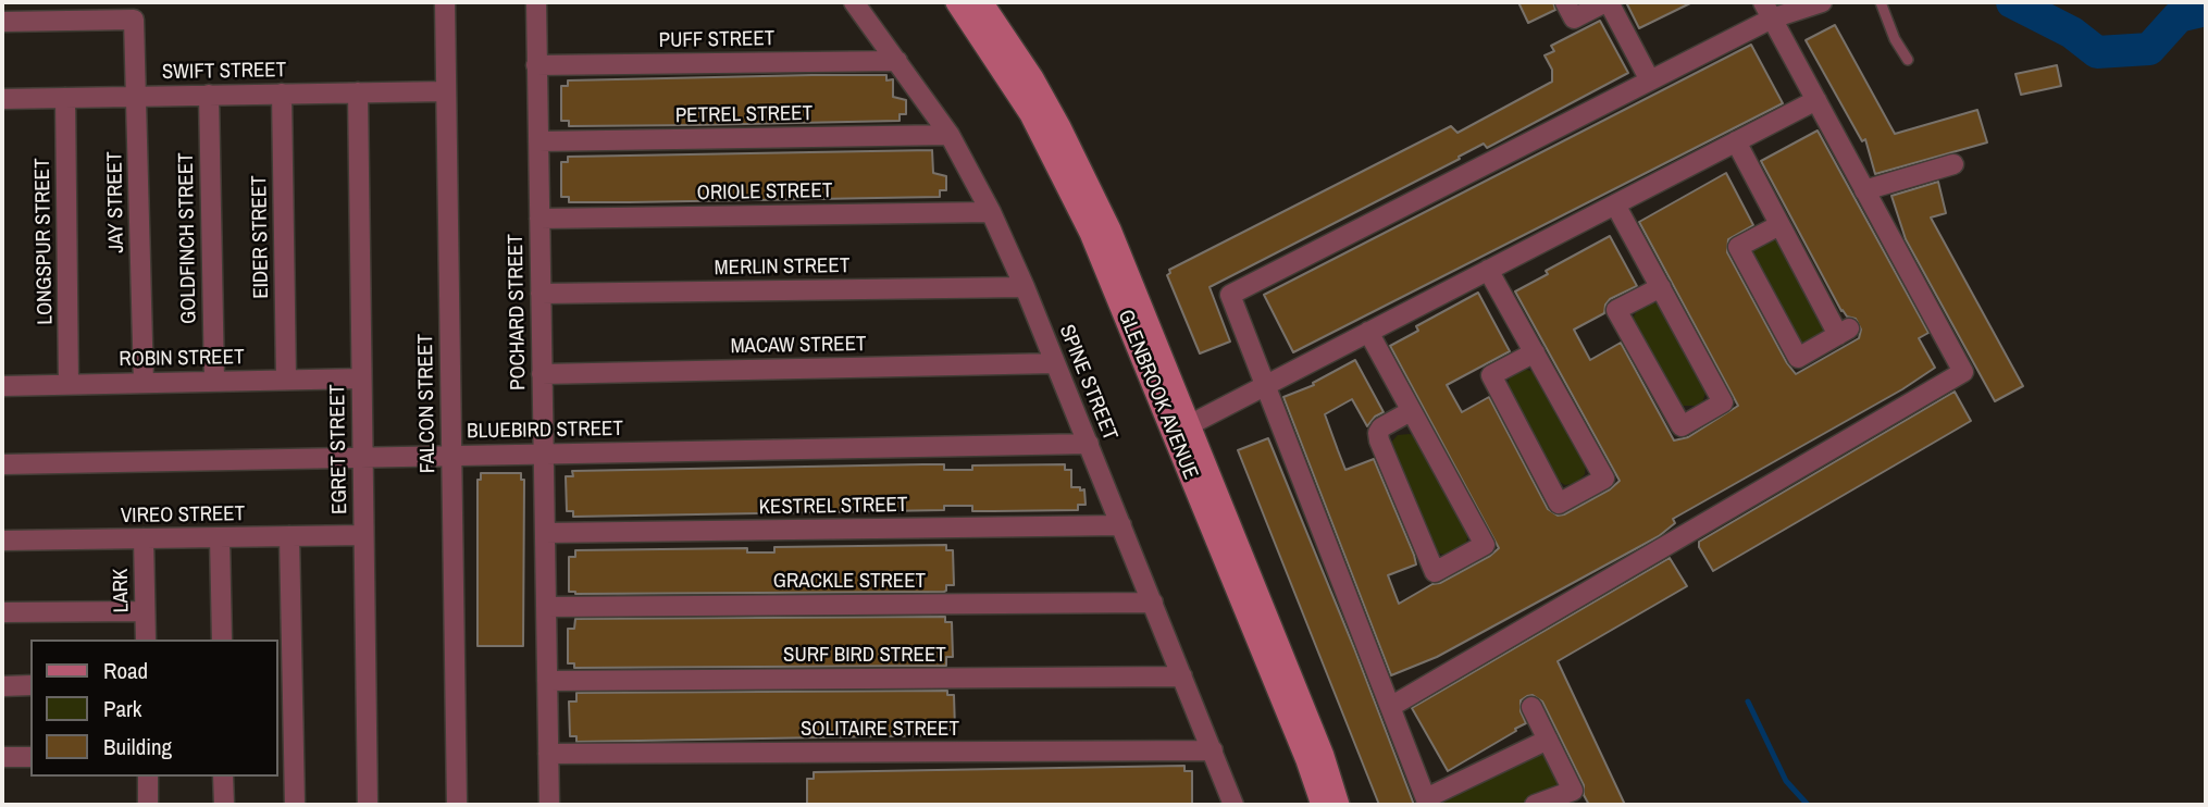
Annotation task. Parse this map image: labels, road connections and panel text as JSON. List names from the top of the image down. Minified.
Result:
{"streets":{"street":["PUFF STREET","SWIFT STREET","PETREL STREET","ORIOLE STREET","JAY STREET","EIDER STREET","GOLDFINCH STREET","LONGSPUR STREET","MERLIN STREET","POCHARD STREET","MACAW STREET","ROBIN STREET","SPINE STREET","GLENBROOK AVENUE","FALCON STREET","BLUEBIRD STREET","EGRET STREET","KESTREL STREET","VIREO STREET","GRACKLE STREET","LARK","SURF BIRD STREET","SOLITAIRE STREET"]},"crossings":[["PUFF STREET","POCHARD STREET"],["PUFF STREET","SPINE STREET"],["SWIFT STREET","JAY STREET"],["SWIFT STREET","EIDER STREET"],["SWIFT STREET","GOLDFINCH STREET"],["SWIFT STREET","LONGSPUR STREET"],["SWIFT STREET","FALCON STREET"],["SWIFT STREET","EGRET STREET"],["PETREL STREET","POCHARD STREET"],["PETREL STREET","SPINE STREET"],["ORIOLE STREET","POCHARD STREET"],["ORIOLE STREET","SPINE STREET"],["JAY STREET","ROBIN STREET"],["EIDER STREET","ROBIN STREET"],["GOLDFINCH STREET","ROBIN STREET"],["LONGSPUR STREET","ROBIN STREET"],["MERLIN STREET","POCHARD STREET"],["MERLIN STREET","SPINE STREET"],["POCHARD STREET","MACAW STREET"],["POCHARD STREET","BLUEBIRD STREET"],["POCHARD STREET","KESTREL STREET"],["POCHARD STREET","GRACKLE STREET"],["POCHARD STREET","SURF BIRD STREET"],["POCHARD STREET","SOLITAIRE STREET"],["MACAW STREET","SPINE STREET"],["ROBIN STREET","EGRET STREET"],["SPINE STREET","BLUEBIRD STREET"],["SPINE STREET","KESTREL STREET"],["SPINE STREET","GRACKLE STREET"],["SPINE STREET","SURF BIRD STREET"],["SPINE STREET","SOLITAIRE STREET"],["FALCON STREET","BLUEBIRD STREET"],["BLUEBIRD STREET","EGRET STREET"],["EGRET STREET","VIREO STREET"],["VIREO STREET","LARK"]],"legend":["Road","Park","Building"]}
